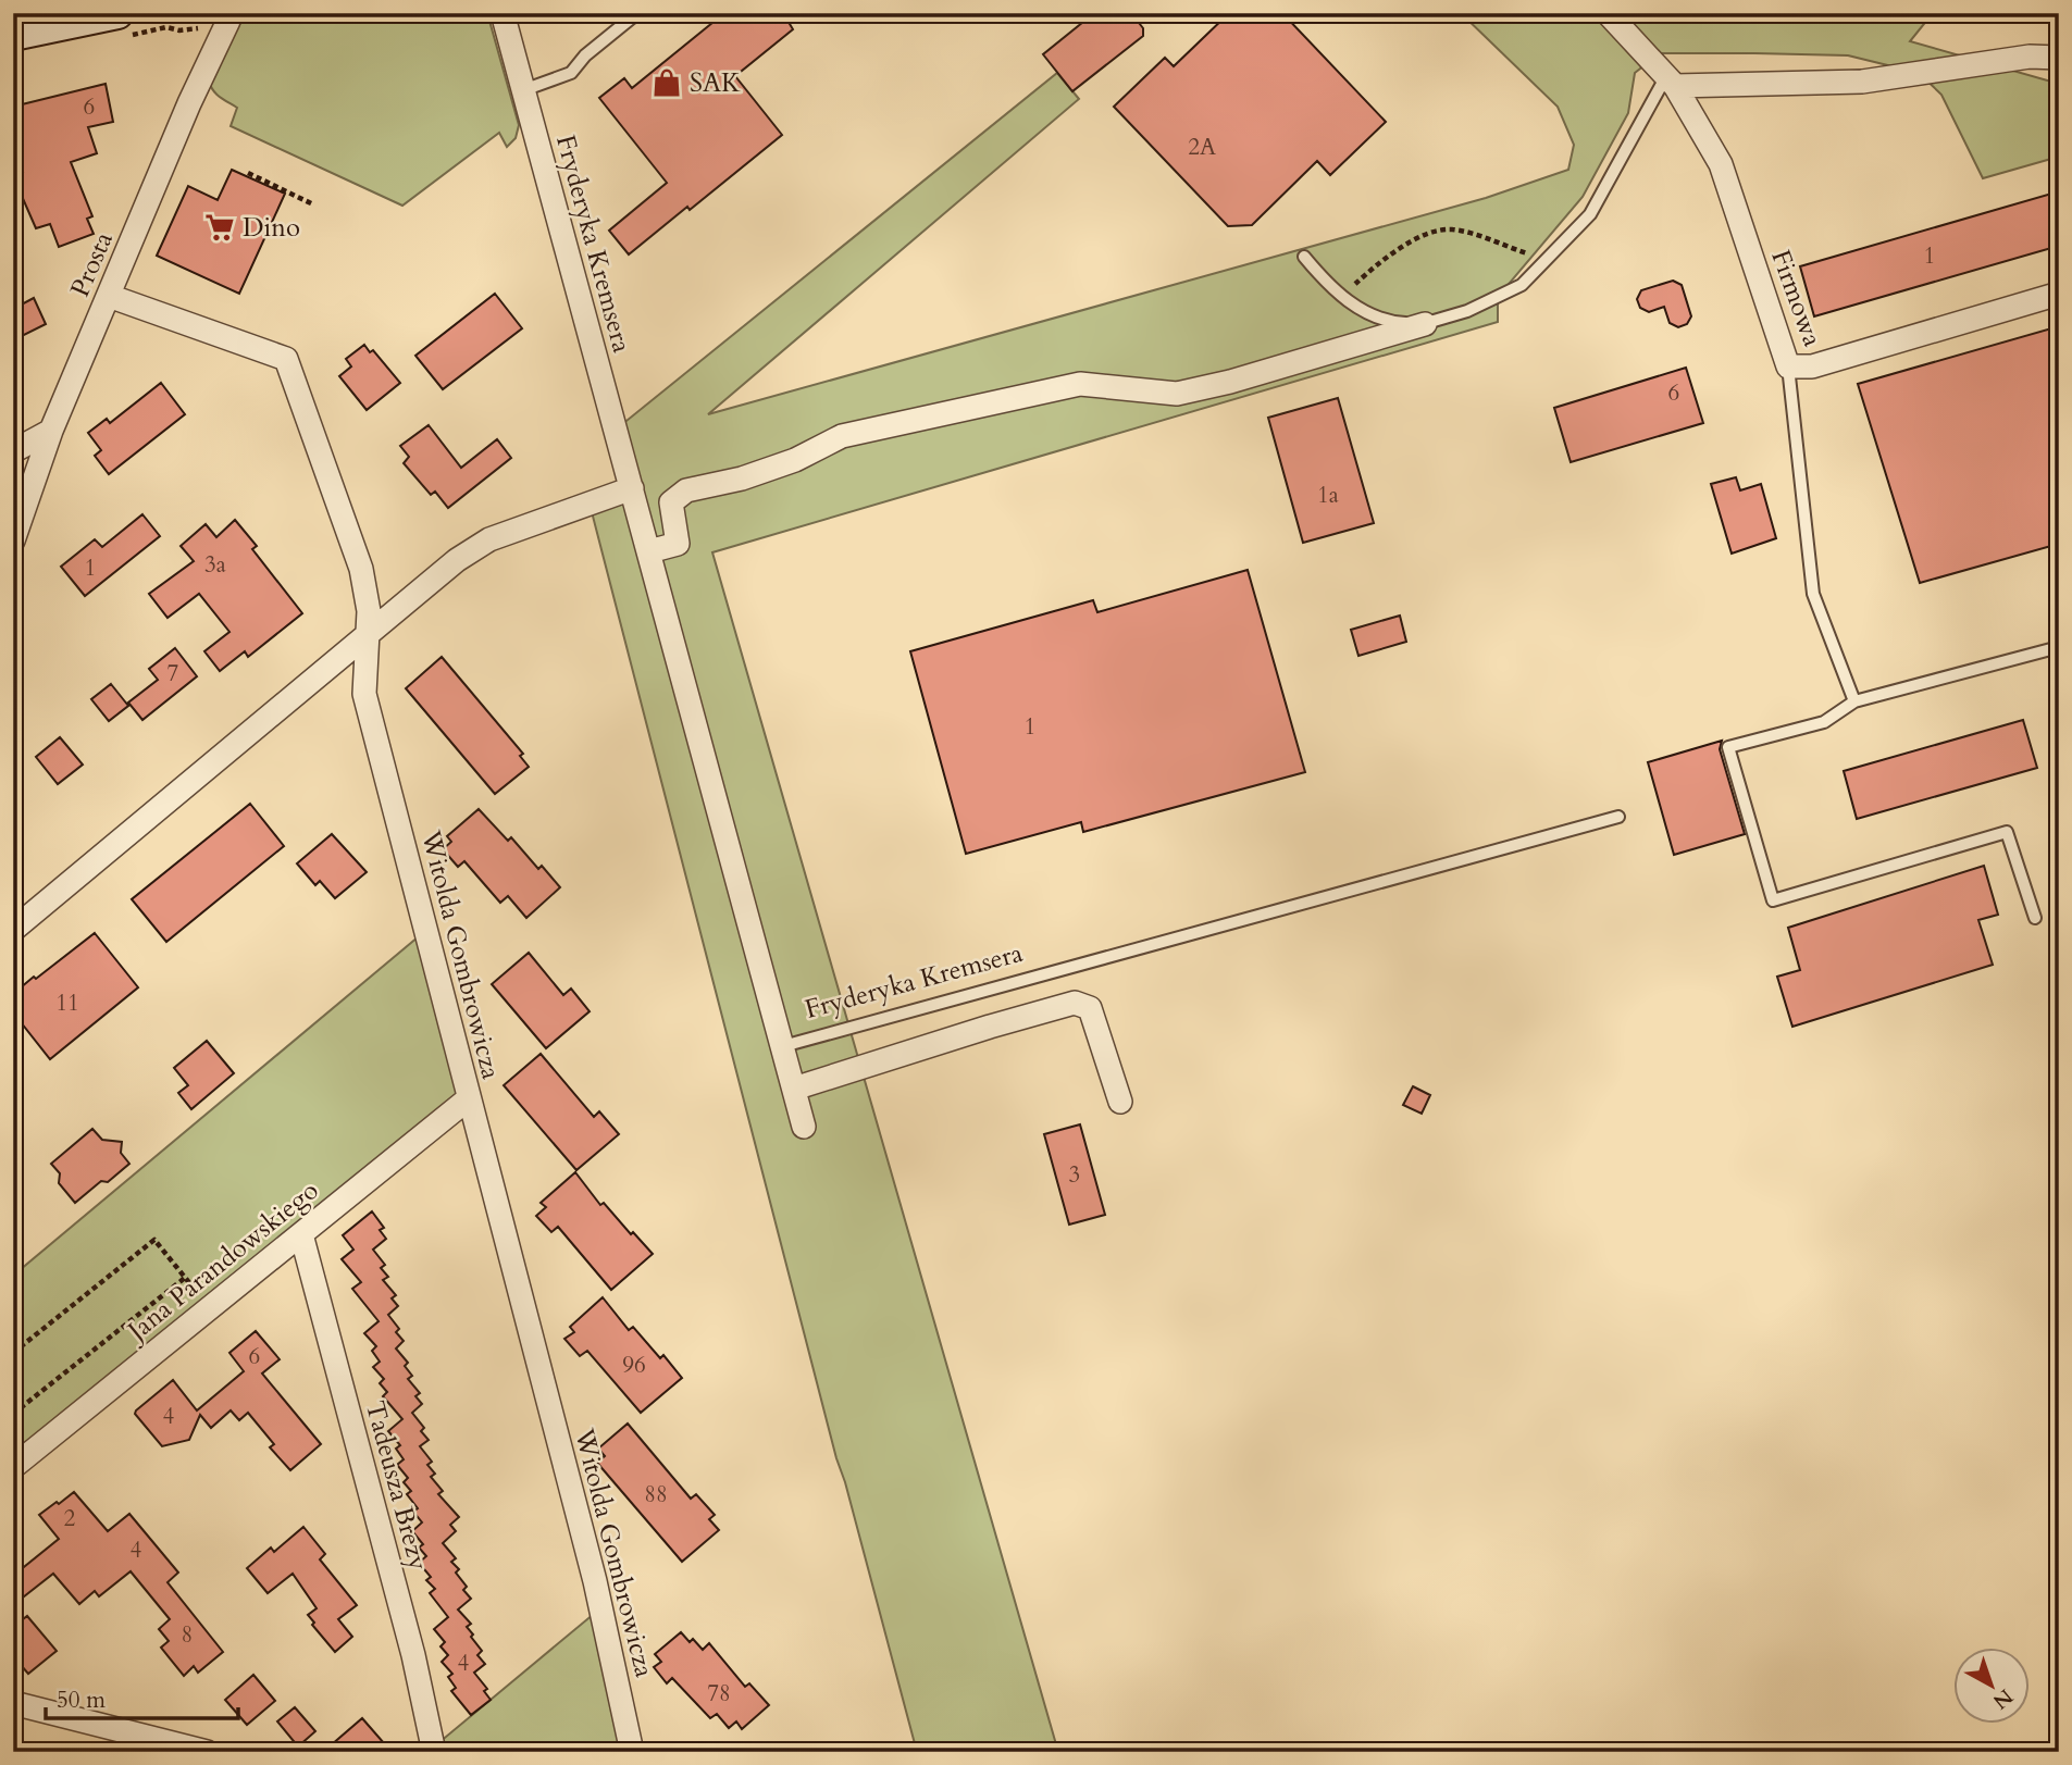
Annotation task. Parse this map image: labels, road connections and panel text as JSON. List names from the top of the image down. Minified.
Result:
{"streets":{"street":["Fryderyka Kremsera","Prosta","Firmowa","Witolda Gombrowicza","Jana Parandowskiego","Tadeusza Brezy"]},"crossings":[["Prosta","Witolda Gombrowicza"],["Witolda Gombrowicza","Jana Parandowskiego"],["Jana Parandowskiego","Tadeusza Brezy"]],"places":{"shop":["SAK"],"supermarket":["Dino"]},"house_numbers":["6","2A","1","6","1a","3a","1","7","1","11","3","6","96","4","88","2","4","8","4","78"],"scale_bar":"50 m","north":"bottom right"}
